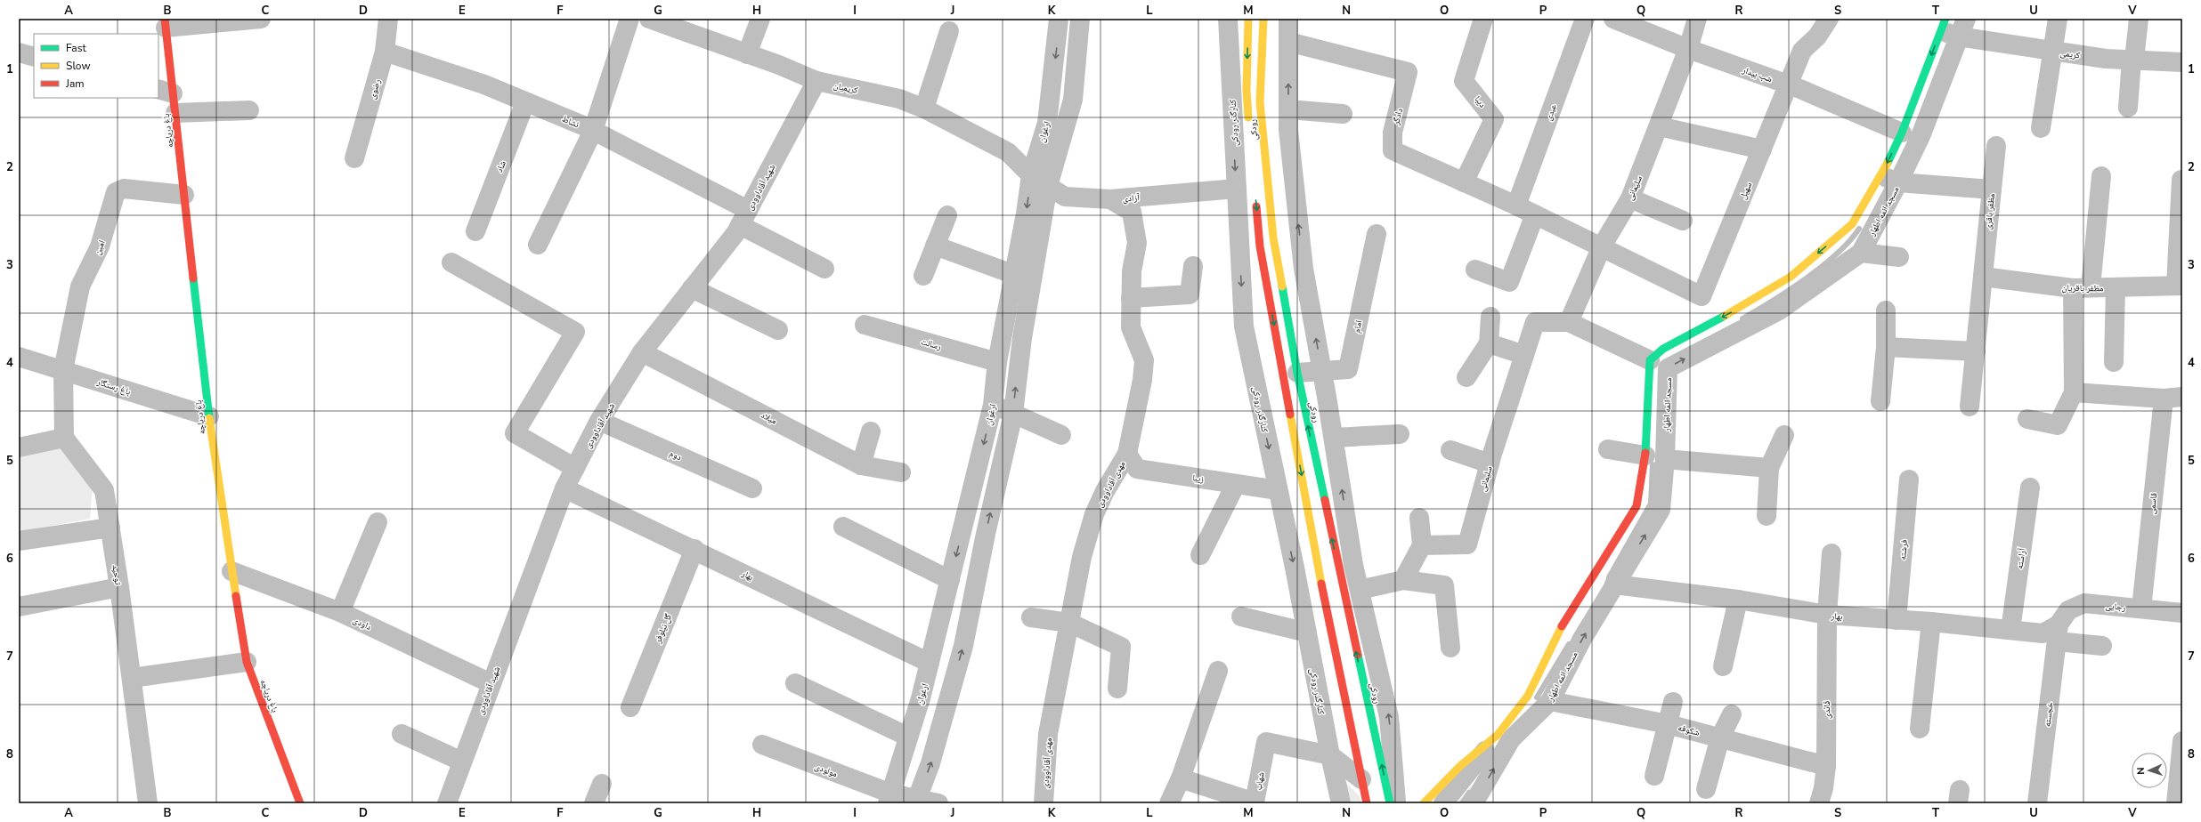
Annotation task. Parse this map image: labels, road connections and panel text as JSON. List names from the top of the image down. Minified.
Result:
{"streets":{"street":["کریمی","شب بیدار","کریمیان","رضوی","دیبا","عبدی","دادگر","نشاط","کنارگذر رودکی","رودکی","باغ دریاچه","ارغوان","شاد","شهید آقاداوودی","سلیمانی","سهیل","آزادی","مسجد ائمه اطهار","مظفر باقری","امین","مظفر باقریان","امام","رسالت","باغ رستگار","میلاد","دوم","زیبا","مهدی آقاداوودی","قاسمی","فرشته","آراسته","توحید","بهار","رجایی","داودی","گل نیلوفر","قائدی","خجسته","شکوفه","مولودی","شهاب"]},"crossings":[["کریمی","مسجد ائمه اطهار"],["شب بیدار","سلیمانی"],["شب بیدار","سهیل"],["شب بیدار","مسجد ائمه اطهار"],["کریمیان","ارغوان"],["کریمیان","شهید آقاداوودی"],["کریمیان","آزادی"],["رضوی","نشاط"],["دیبا","دادگر"],["عبدی","دادگر"],["دادگر","سلیمانی"],["دادگر","سهیل"],["نشاط","شاد"],["نشاط","شهید آقاداوودی"],["کنارگذر رودکی","آزادی"],["کنارگذر رودکی","زیبا"],["کنارگذر رودکی","شهاب"],["رودکی","امام"],["باغ دریاچه","امین"],["باغ دریاچه","باغ رستگار"],["باغ دریاچه","داودی"],["ارغوان","آزادی"],["ارغوان","رسالت"],["ارغوان","بهار"],["ارغوان","مولودی"],["شهید آقاداوودی","میلاد"],["شهید آقاداوودی","دوم"],["شهید آقاداوودی","بهار"],["شهید آقاداوودی","داودی"],["سلیمانی","مسجد ائمه اطهار"],["آزادی","مهدی آقاداوودی"],["مسجد ائمه اطهار","بهار"],["مسجد ائمه اطهار","شکوفه"],["مظفر باقری","مظفر باقریان"],["امین","باغ رستگار"],["زیبا","مهدی آقاداوودی"],["قاسمی","رجایی"],["فرشته","بهار"],["آراسته","بهار"],["بهار","رجایی"],["بهار","گل نیلوفر"],["بهار","قائدی"],["بهار","خجسته"],["رجایی","خجسته"],["قائدی","شکوفه"]],"legend":["Fast","Slow","Jam"],"north":"left","grid":{"columns":["A","B","C","D","E","F","G","H","I","J","K","L","M","N","O","P","Q","R","S","T","U","V"],"rows":["1","2","3","4","5","6","7","8"]}}
